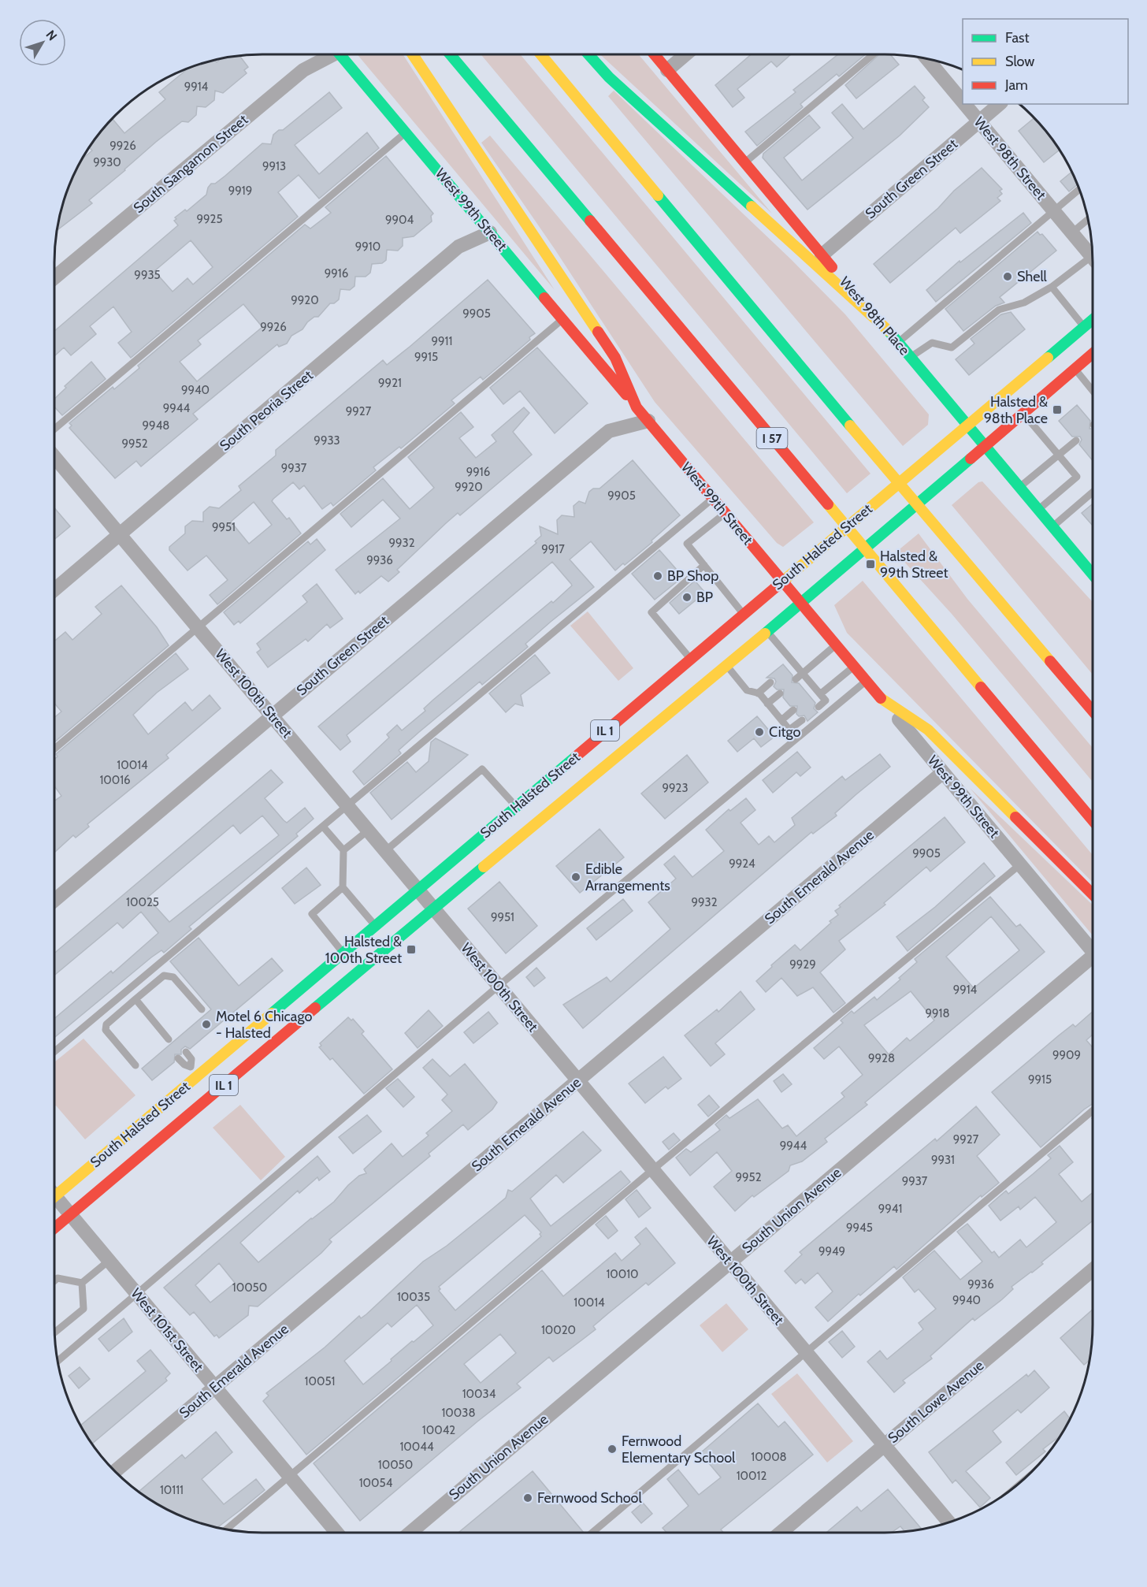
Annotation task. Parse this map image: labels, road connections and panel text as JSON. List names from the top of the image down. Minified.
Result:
{"streets":{"main road":["West 99th Street","West 98th Place","I 57","South Halsted Street","IL 1"],"street":["West 98th Street","South Sangamon Street","South Green Street","South Peoria Street","West 100th Street","South Emerald Avenue","South Union Avenue","West 101st Street","South Lowe Avenue"]},"crossings":[["West 98th Street","South Green Street"],["South Green Street","West 99th Street"],["South Green Street","West 98th Place"],["South Green Street","West 100th Street"],["West 99th Street","South Peoria Street"],["West 99th Street","South Halsted Street"],["West 99th Street","South Emerald Avenue"],["West 98th Place","South Halsted Street"],["South Peoria Street","West 100th Street"],["South Halsted Street","West 100th Street"],["South Halsted Street","West 101st Street"],["West 100th Street","South Emerald Avenue"],["West 100th Street","South Union Avenue"],["West 100th Street","South Lowe Avenue"],["South Emerald Avenue","West 101st Street"]],"places":{"other":["Shell","BP Shop","BP","Citgo","Edible Arrangements","Motel 6 Chicago - Halsted","Fernwood Elementary School","Fernwood School"],"transit":["Halsted & 98th Place","Halsted & 99th Street","Halsted & 100th Street"]},"house_numbers":["9914","9926","9930","9913","9919","9925","9904","9910","9916","9935","9920","9905","9926","9911","9915","9921","9940","9944","9927","9948","9933","9952","9937","9916","9920","9905","9951","9932","9917","9936","10014","10016","9923","9905","9924","10025","9932","9951","9929","9914","9918","9909","9928","9915","9927","9944","9931","9952","9937","9941","9945","9949","10010","9936","10050","10035","9940","10014","10020","10051","10034","10038","10042","10044","10008","10050","10012","10054","10111"],"legend":["Fast","Slow","Jam"],"north":"top right"}
